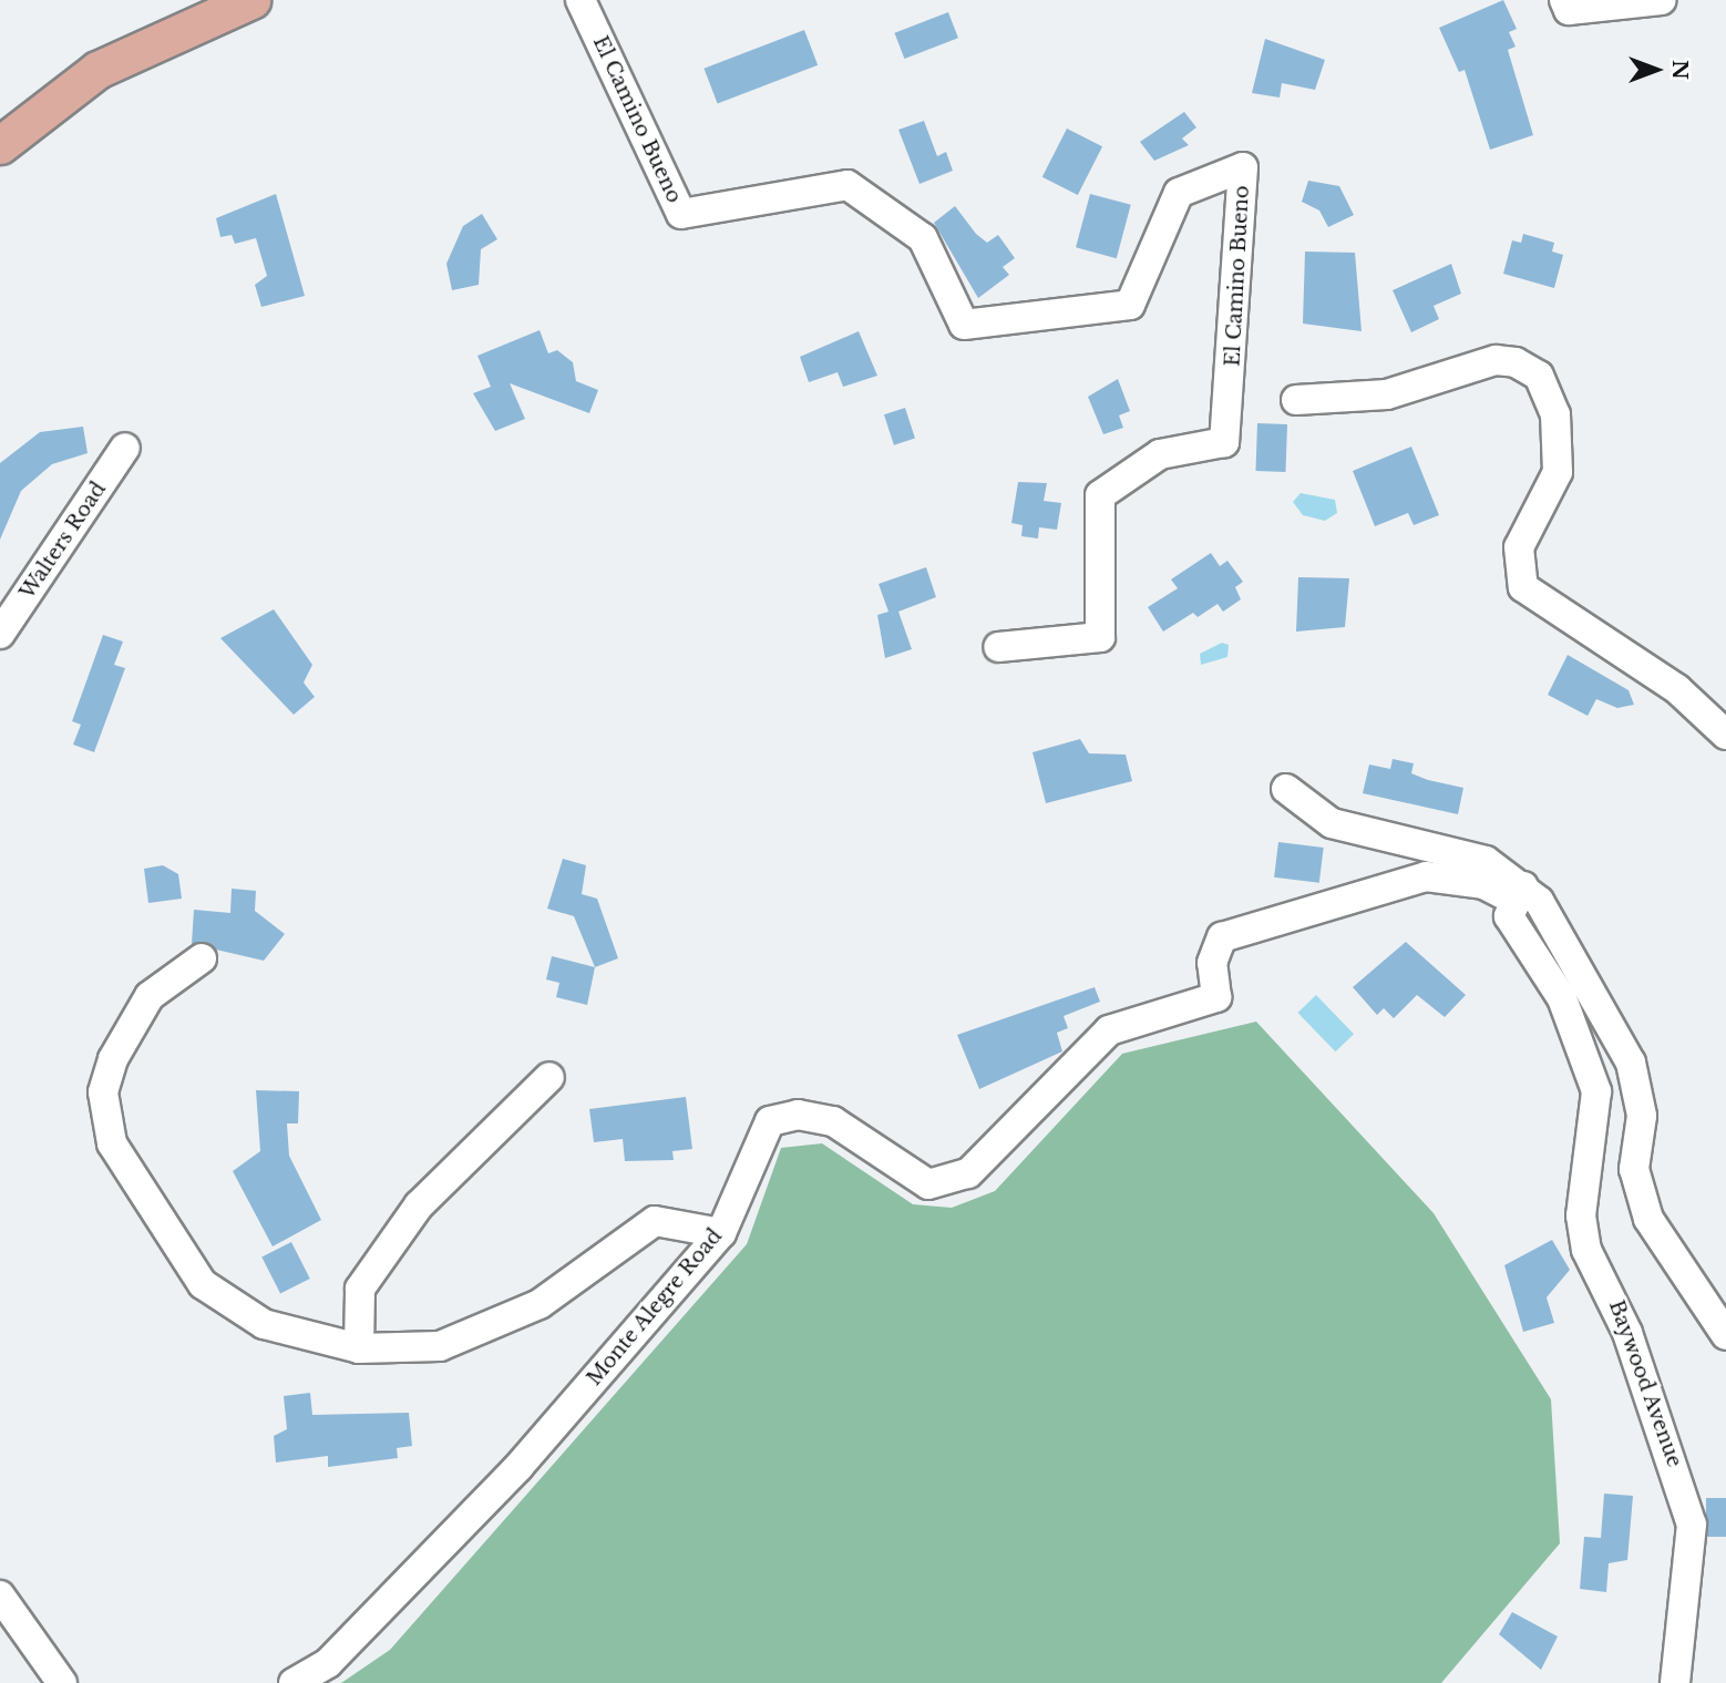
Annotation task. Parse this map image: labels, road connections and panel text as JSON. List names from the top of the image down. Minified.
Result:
{"streets":{"street":["El Camino Bueno","Walters Road","Monte Alegre Road","Baywood Avenue"]},"crossings":[["Monte Alegre Road","Baywood Avenue"]],"north":"right"}
